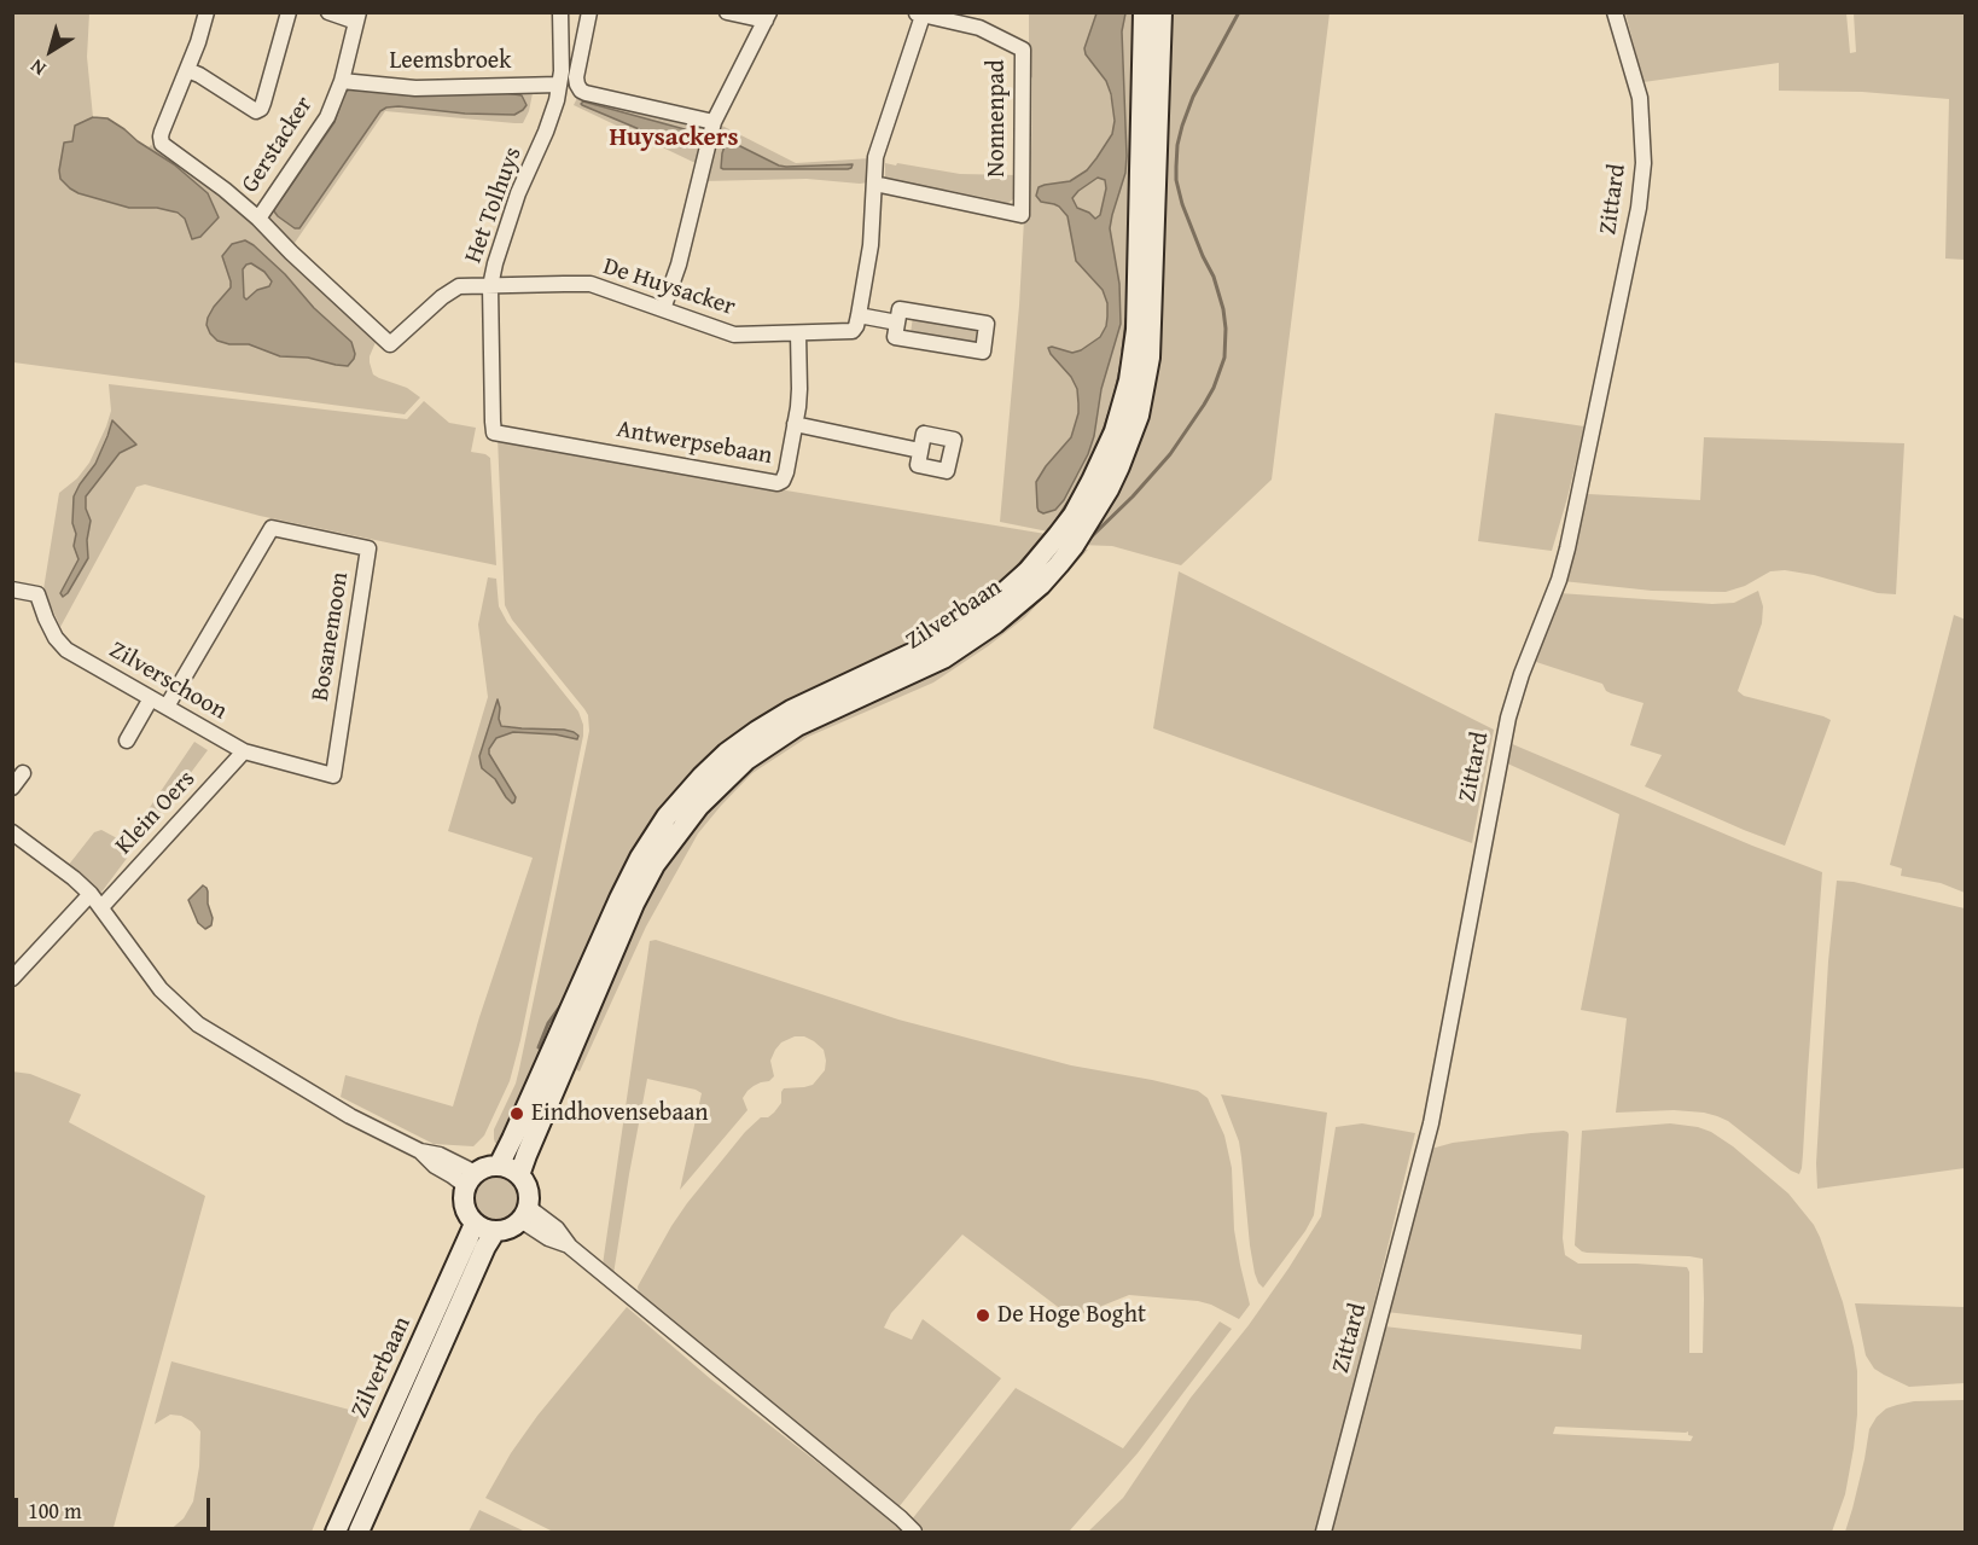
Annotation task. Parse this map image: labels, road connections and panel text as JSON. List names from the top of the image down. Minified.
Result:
{"streets":{"main road":["Zilverbaan"],"street":["Leemsbroek","Nonnenpad","Gerstacker","Zittard","Het Tolhuys","De Huysacker","Antwerpsebaan","Bosanemoon","Zilverschoon","Klein Oers"]},"crossings":[["Leemsbroek","Gerstacker"],["Leemsbroek","Het Tolhuys"],["Gerstacker","De Huysacker"],["Het Tolhuys","De Huysacker"],["Het Tolhuys","Antwerpsebaan"],["De Huysacker","Antwerpsebaan"],["Bosanemoon","Zilverschoon"],["Zilverschoon","Klein Oers"]],"districts":["Huysackers"],"places":["Eindhovensebaan","De Hoge Boght"],"scale_bar":"100 m","north":"bottom left"}
